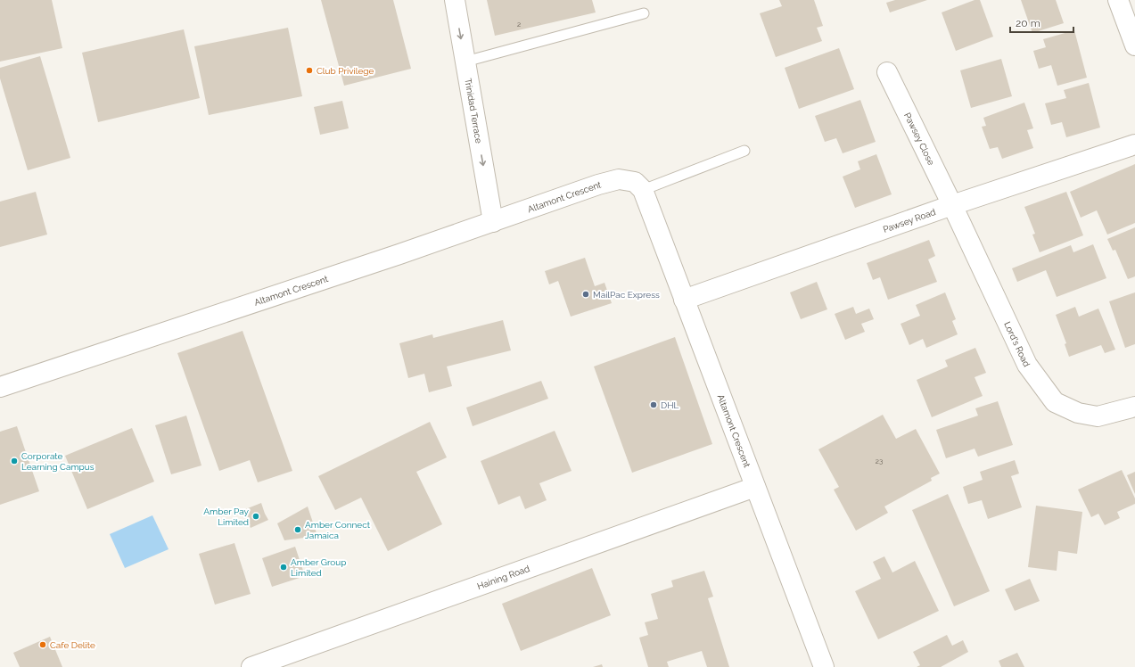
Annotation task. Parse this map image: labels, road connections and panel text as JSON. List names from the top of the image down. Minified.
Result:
{"streets":{"street":["Trinidad Terrace","Pawsey Close","Altamont Crescent","Pawsey Road","Lord's Road","Haining Road"]},"crossings":[["Trinidad Terrace","Altamont Crescent"],["Pawsey Close","Pawsey Road"],["Pawsey Close","Lord's Road"],["Altamont Crescent","Pawsey Road"],["Altamont Crescent","Haining Road"],["Pawsey Road","Lord's Road"]],"one_way":["Trinidad Terrace"],"places":["Club Privilege","MailPac Express","DHL","Corporate Learning Campus","Amber Pay Limited","Amber Connect Jamaica","Amber Group Limited","Cafe Delite"],"house_numbers":["2","23"],"scale_bar":"20 m"}
